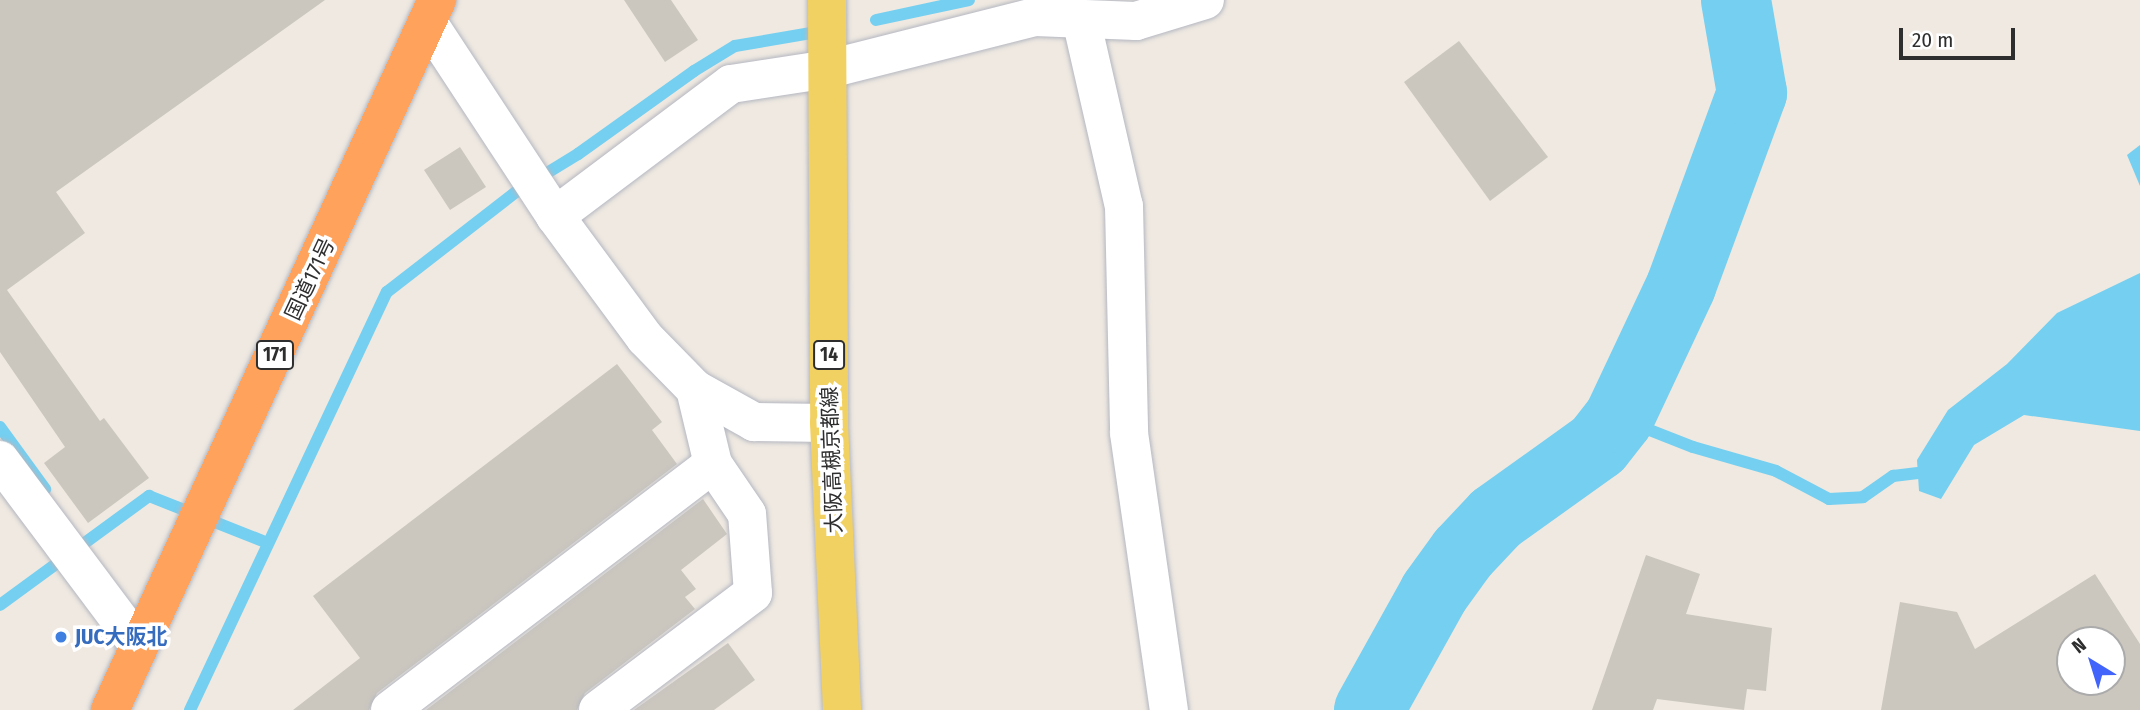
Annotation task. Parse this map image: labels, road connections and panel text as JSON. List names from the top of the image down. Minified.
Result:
{"streets":{"highway":["国道171号","171"],"main road":["14","大阪高槻京都線"]},"places":["JUC大阪北"],"scale_bar":"20 m","north":"top left"}
